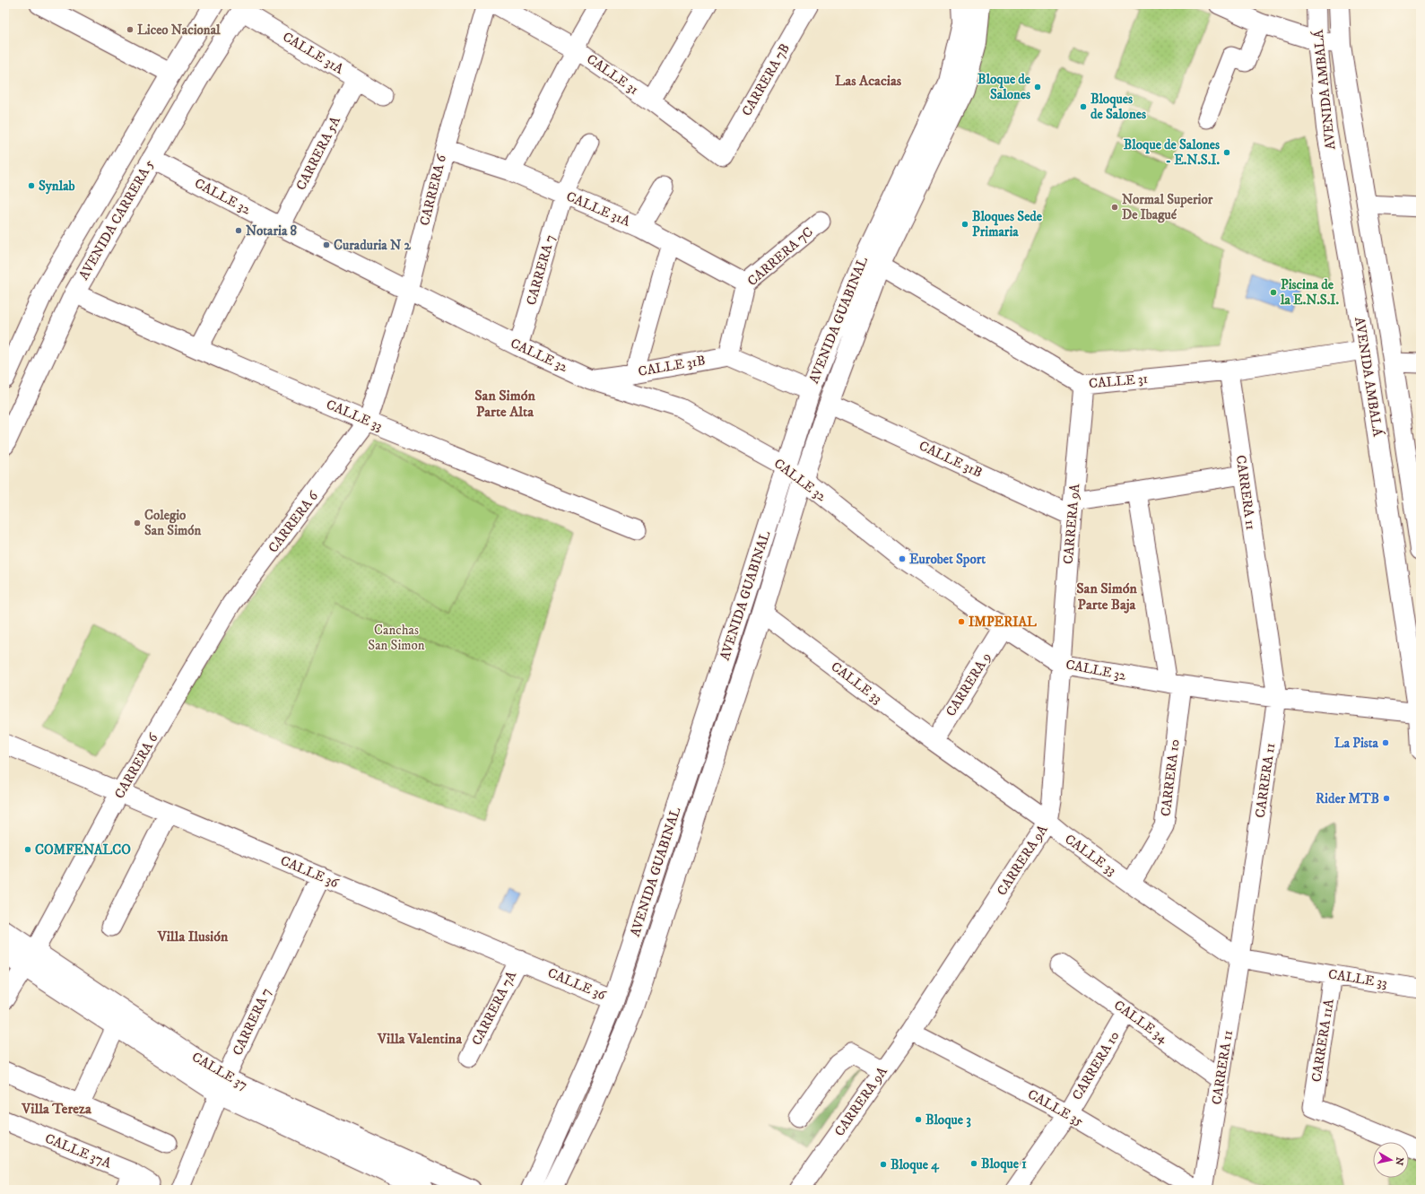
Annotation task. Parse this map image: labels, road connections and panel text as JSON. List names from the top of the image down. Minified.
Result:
{"streets":{"main road":["AVENIDA AMBALÁ","AVENIDA CARRERA 5","AVENIDA GUABINAL","CALLE 37"],"street":["CALLE 31A","CALLE 31","CARRERA 7B","CARRERA 5A","CARRERA 6","CALLE 32","CARRERA 7C","CARRERA 7","CALLE 31B","CALLE 33","CARRERA 11","CARRERA 9A","CARRERA 9","CARRERA 10","CALLE 36","CARRERA 7A","CALLE 34","CARRERA 11A","CALLE 35","CALLE 37A"]},"crossings":[["CALLE 31A","CARRERA 5A"],["CALLE 31A","CARRERA 6"],["CALLE 31A","AVENIDA CARRERA 5"],["CALLE 31A","CARRERA 7C"],["CALLE 31A","CARRERA 7"],["CALLE 31","CARRERA 7B"],["CALLE 31","AVENIDA AMBALÁ"],["CALLE 31","AVENIDA GUABINAL"],["CALLE 31","CARRERA 11"],["CALLE 31","CARRERA 9A"],["AVENIDA AMBALÁ","CALLE 32"],["CARRERA 5A","CALLE 32"],["CARRERA 5A","CALLE 33"],["CARRERA 6","CALLE 32"],["CARRERA 6","CALLE 33"],["CARRERA 6","CALLE 36"],["CARRERA 6","CALLE 37"],["CALLE 32","AVENIDA CARRERA 5"],["CALLE 32","CARRERA 7"],["CALLE 32","AVENIDA GUABINAL"],["CALLE 32","CALLE 31B"],["CALLE 32","CARRERA 11"],["CALLE 32","CARRERA 9A"],["CALLE 32","CARRERA 9"],["CALLE 32","CARRERA 10"],["AVENIDA CARRERA 5","CALLE 33"],["CARRERA 7C","CALLE 31B"],["CARRERA 7","CALLE 36"],["CARRERA 7","CALLE 37"],["AVENIDA GUABINAL","CALLE 31B"],["AVENIDA GUABINAL","CALLE 33"],["AVENIDA GUABINAL","CALLE 36"],["CALLE 31B","CARRERA 9A"],["CALLE 33","CARRERA 11"],["CALLE 33","CARRERA 9A"],["CALLE 33","CARRERA 9"],["CALLE 33","CARRERA 10"],["CALLE 33","CARRERA 11A"],["CARRERA 11","CALLE 34"],["CARRERA 9A","CALLE 35"],["CARRERA 10","CALLE 34"],["CARRERA 10","CALLE 35"],["CALLE 36","CARRERA 7A"]],"districts":["Las Acacias","San Simón Parte Alta","San Simón Parte Baja","Villa Ilusión","Villa Valentina","Villa Tereza"],"parks":["Canchas San Simon"],"places":["Liceo Nacional","Bloque de Salones","Bloques de Salones","Bloque de Salones - E.N.S.I.","Synlab","Normal Superior De Ibagué","Bloques Sede Primaria","Notaria 8","Curaduria N 2","Piscina de la E.N.S.I.","Colegio San Simón","Eurobet Sport","IMPERIAL","La Pista","Rider MTB","COMFENALCO","Bloque 3","Bloque 1","Bloque 4"],"north":"right"}
